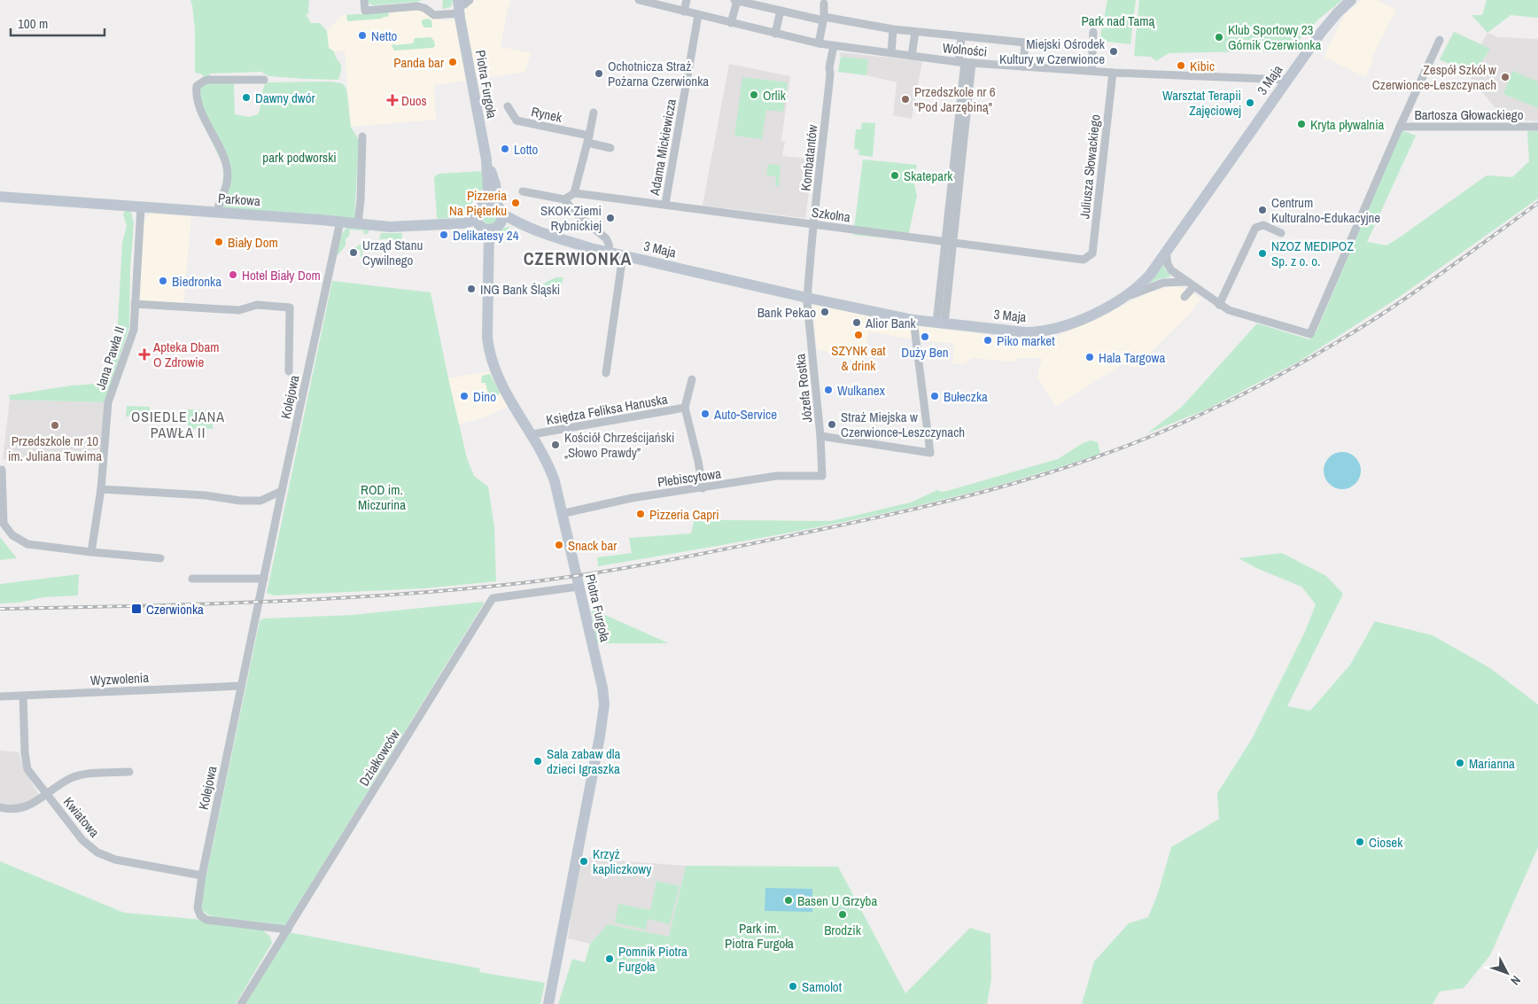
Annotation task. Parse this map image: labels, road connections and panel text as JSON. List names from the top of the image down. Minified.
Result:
{"streets":{"main road":["3 Maja","Piotra Furgoła","Parkowa"],"street":["Wolności","Rynek","Bartosza Głowackiego","Adama Mickiewicza","Kombatantów","Juliusza Słowackiego","Szkolna","Jana Pawła II","Józefa Rostka","Kolejowa","Księdza Feliksa Hanuska","Plebiscytowa","Wyzwolenia","Działkowców","Kwiatowa"]},"crossings":[["Wolności","3 Maja"],["Wolności","Adama Mickiewicza"],["Wolności","Kombatantów"],["Wolności","Juliusza Słowackiego"],["3 Maja","Piotra Furgoła"],["3 Maja","Kombatantów"],["3 Maja","Parkowa"],["3 Maja","Józefa Rostka"],["Piotra Furgoła","Parkowa"],["Piotra Furgoła","Księdza Feliksa Hanuska"],["Piotra Furgoła","Plebiscytowa"],["Piotra Furgoła","Działkowców"],["Adama Mickiewicza","Szkolna"],["Kombatantów","Szkolna"],["Kombatantów","Józefa Rostka"],["Juliusza Słowackiego","Szkolna"],["Parkowa","Jana Pawła II"],["Parkowa","Kolejowa"],["Józefa Rostka","Plebiscytowa"],["Kolejowa","Wyzwolenia"],["Kolejowa","Działkowców"],["Kolejowa","Kwiatowa"],["Księdza Feliksa Hanuska","Plebiscytowa"],["Wyzwolenia","Kwiatowa"]],"districts":["CZERWIONKA","OSIEDLE JANA PAWŁA II"],"parks":["Park nad Tamą","park podworski","ROD im. Miczurina","Park im. Piotra Furgoła"],"places":{"other":["Netto","Klub Sportowy 23 Górnik Czerwionka","Miejski Ośrodek Kultury w Czerwionce","Panda bar","Kibic","Ochotnicza Straż Pożarna Czerwionka","Zespół Szkół w Czerwionce-Leszczynach","Orlik","Dawny dwór","Przedszkole nr 6 \"Pod Jarzębiną\"","Warsztat Terapii Zajęciowej","Kryta pływalnia","Lotto","Skatepark","Pizzeria Na Pięterku","Centrum Kulturalno-Edukacyjne","SKOK Ziemi Rybnickiej","Delikatesy 24","Biały Dom","Urząd Stanu Cywilnego","NZOZ MEDIPOZ Sp. z o. o.","Hotel Biały Dom","Biedronka","ING Bank Śląski","Bank Pekao","Alior Bank","SZYNK eat & drink","Duży Ben","Piko market","Hala Targowa","Wulkanex","Dino","Bułeczka","Auto-Service","Straż Miejska w Czerwionce-Leszczynach","Przedszkole nr 10 im. Juliana Tuwima","Kościół Chrześcijański „Słowo Prawdy”","Pizzeria Capri","Snack bar","Sala zabaw dla dzieci Igraszka","Marianna","Ciosek","Krzyż kapliczkowy","Basen U Grzyba","Brodzik","Pomnik Piotra Furgoła","Samolot"],"health":["Duos","Apteka Dbam O Zdrowie"],"transit":["Czerwionka"]},"scale_bar":"100 m","north":"bottom right"}
